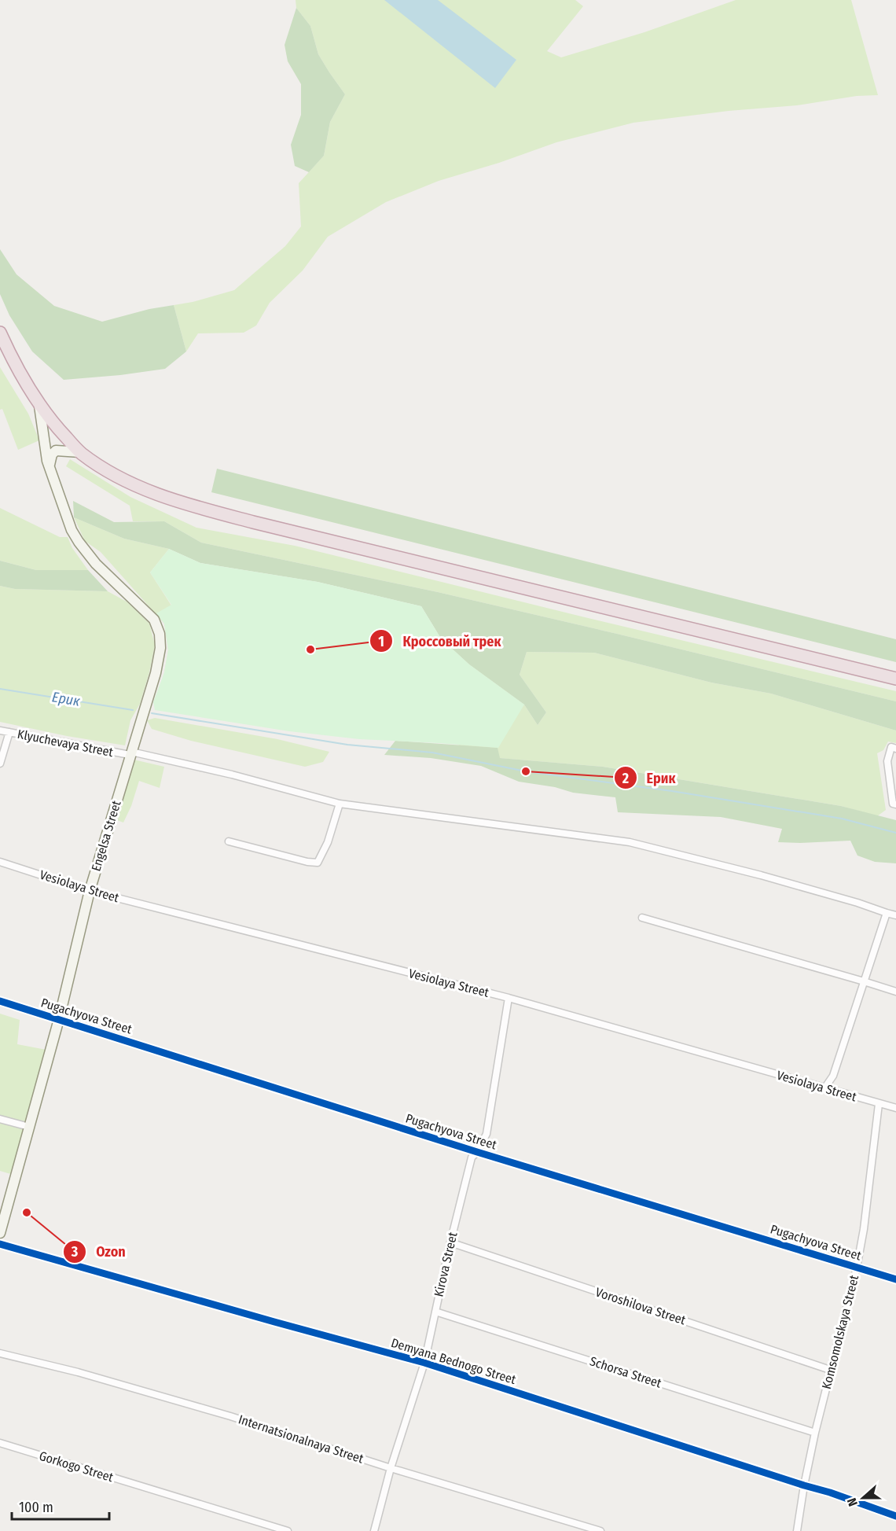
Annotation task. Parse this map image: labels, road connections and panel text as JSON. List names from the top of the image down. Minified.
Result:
{"streets":{"street":["Klyuchevaya Street","Engelsa Street","Vesiolaya Street","Pugachyova Street","Kirova Street","Voroshilova Street","Komsomolskaya Street","Demyana Bednogo Street","Schorsa Street","Internatsionalnaya Street","Gorkogo Street"]},"crossings":[["Klyuchevaya Street","Engelsa Street"],["Engelsa Street","Vesiolaya Street"],["Engelsa Street","Pugachyova Street"],["Vesiolaya Street","Kirova Street"],["Vesiolaya Street","Komsomolskaya Street"],["Pugachyova Street","Kirova Street"],["Pugachyova Street","Komsomolskaya Street"],["Kirova Street","Voroshilova Street"],["Kirova Street","Demyana Bednogo Street"],["Kirova Street","Schorsa Street"],["Kirova Street","Internatsionalnaya Street"],["Voroshilova Street","Komsomolskaya Street"],["Komsomolskaya Street","Demyana Bednogo Street"],["Komsomolskaya Street","Schorsa Street"]],"water":["Ерик"],"places":["Кроссовый трек","Ерик","Ozon"],"scale_bar":"100 m","north":"left"}
